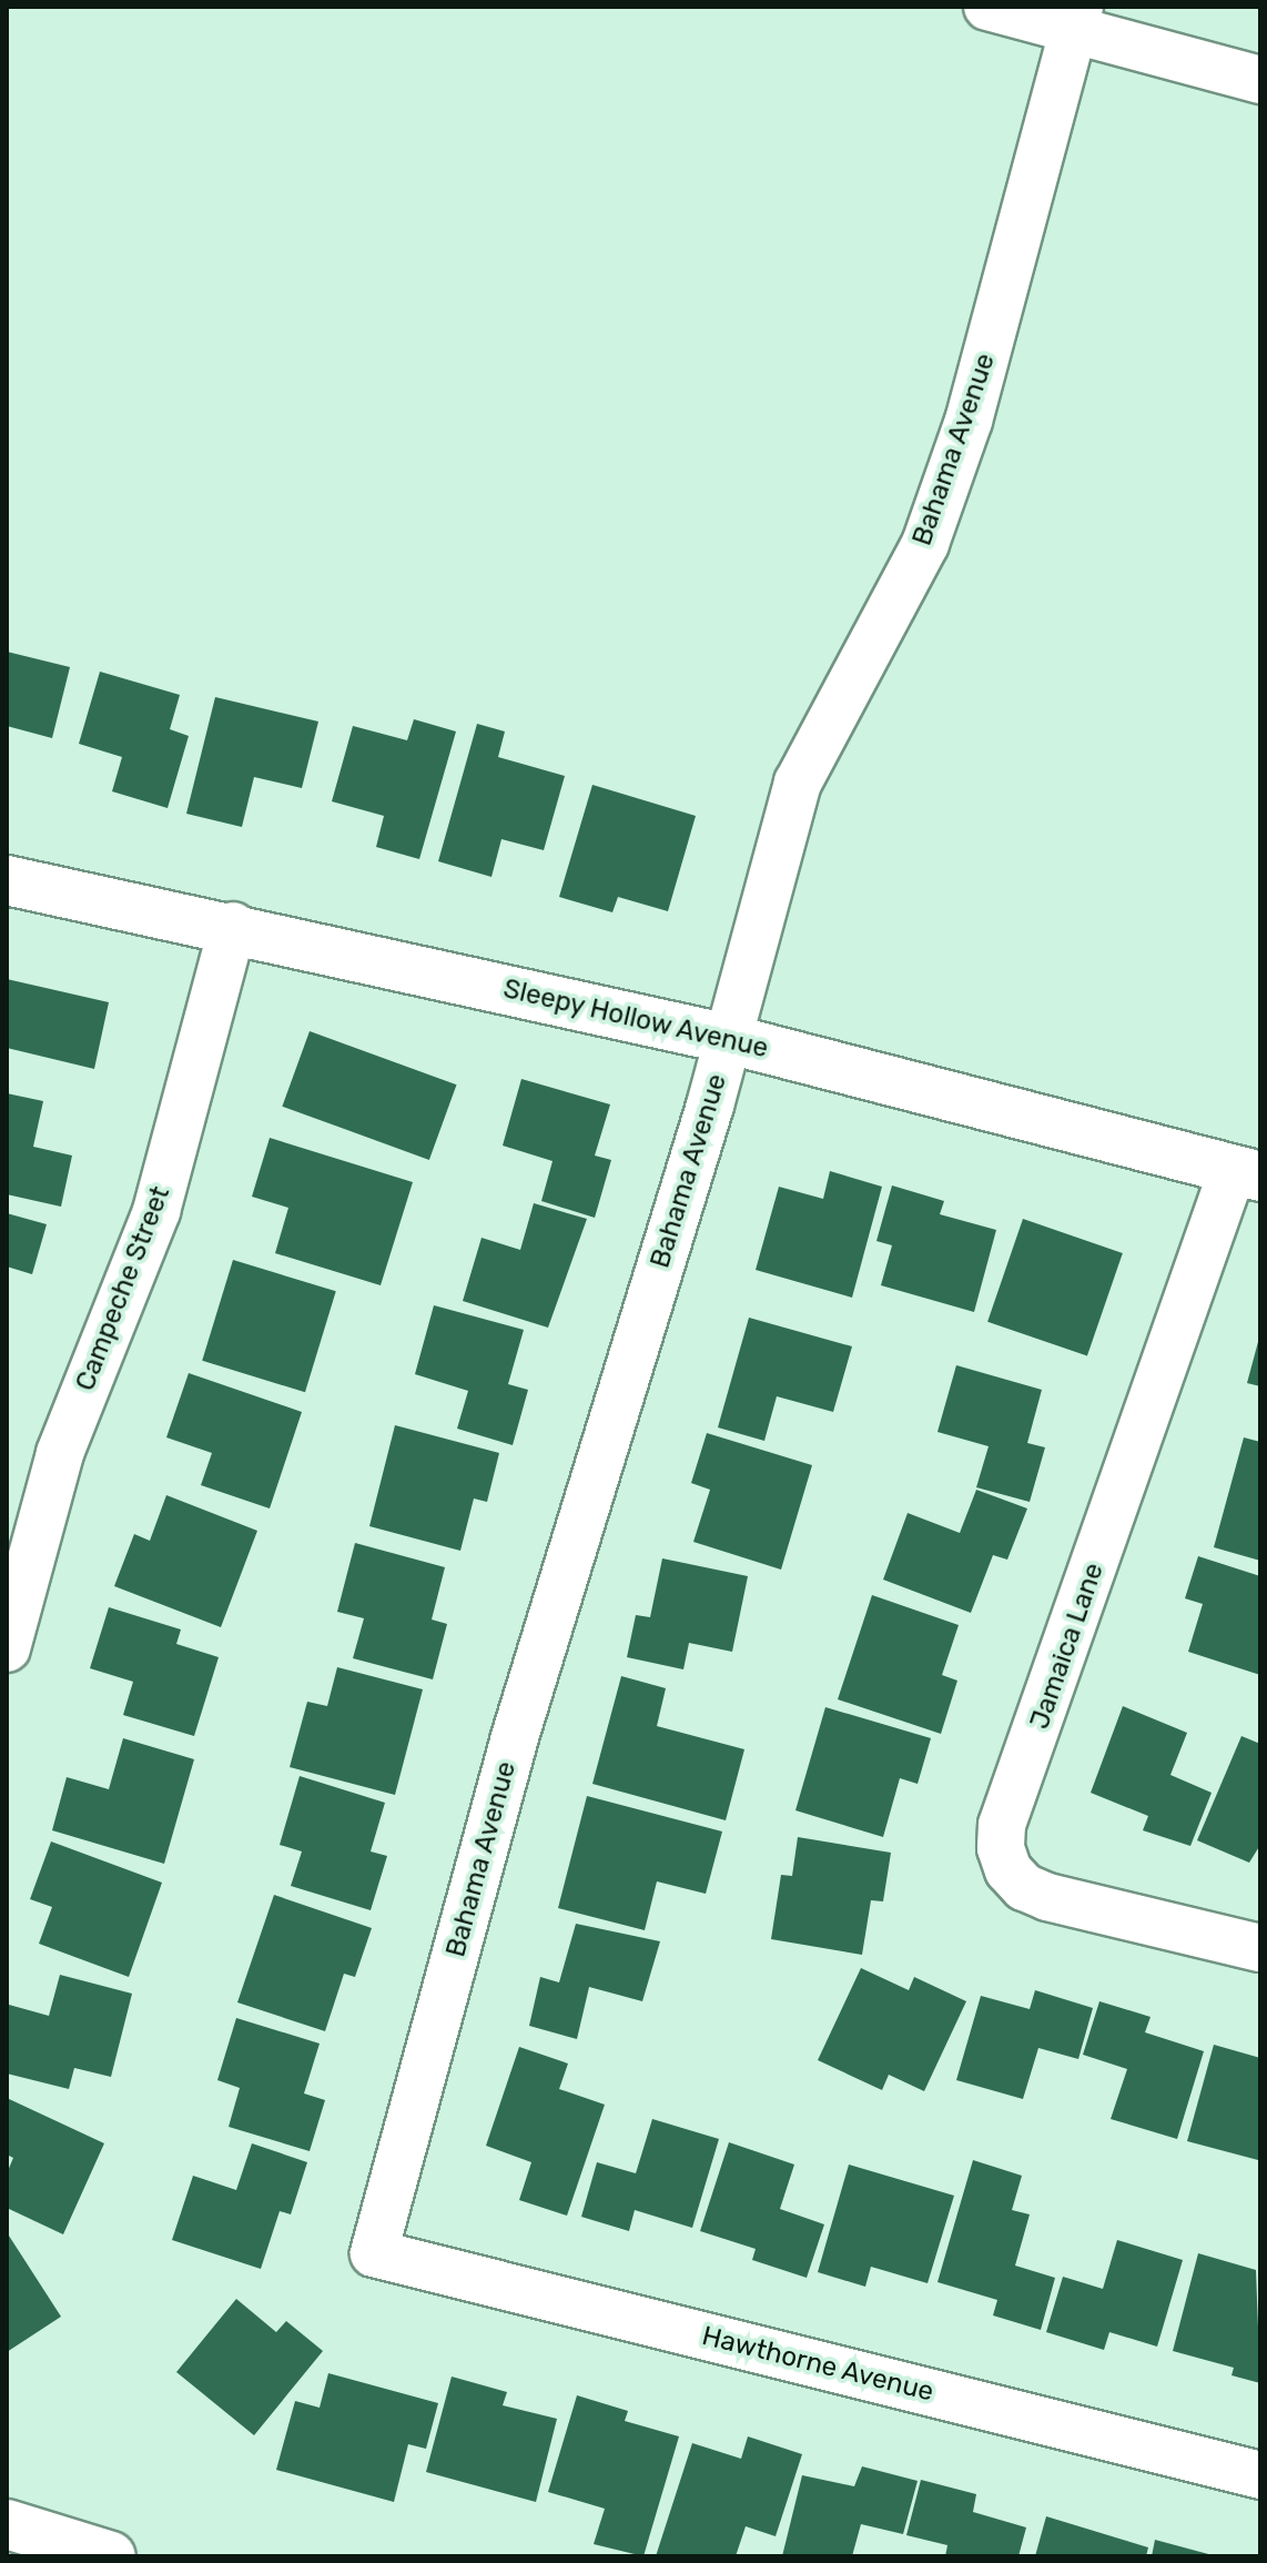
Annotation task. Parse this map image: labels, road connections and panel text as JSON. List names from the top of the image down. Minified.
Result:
{"streets":{"main road":["Sleepy Hollow Avenue"],"street":["Bahama Avenue","Campeche Street","Jamaica Lane","Hawthorne Avenue"]},"crossings":[["Bahama Avenue","Sleepy Hollow Avenue"],["Bahama Avenue","Hawthorne Avenue"],["Sleepy Hollow Avenue","Campeche Street"],["Sleepy Hollow Avenue","Jamaica Lane"]]}
